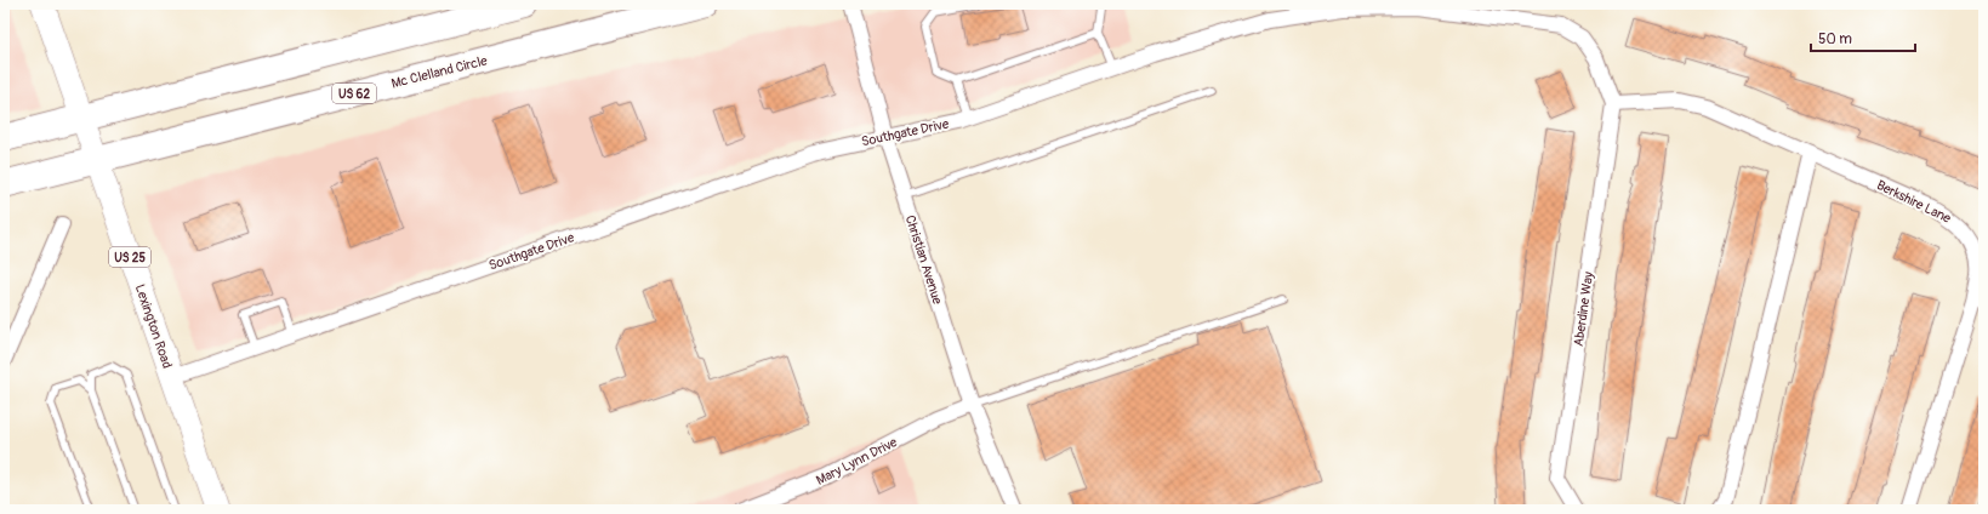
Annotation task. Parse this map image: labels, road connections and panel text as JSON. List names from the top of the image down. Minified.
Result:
{"streets":{"highway":["Mc Clelland Circle","US 62"],"main road":["US 25","Lexington Road"],"street":["Southgate Drive","Berkshire Lane","Christian Avenue","Aberdine Way","Mary Lynn Drive"]},"crossings":[["Mc Clelland Circle","Lexington Road"],["Southgate Drive","Berkshire Lane"],["Southgate Drive","Christian Avenue"],["Southgate Drive","Aberdine Way"],["Southgate Drive","Lexington Road"],["Berkshire Lane","Aberdine Way"],["Christian Avenue","Mary Lynn Drive"]],"scale_bar":"50 m"}
